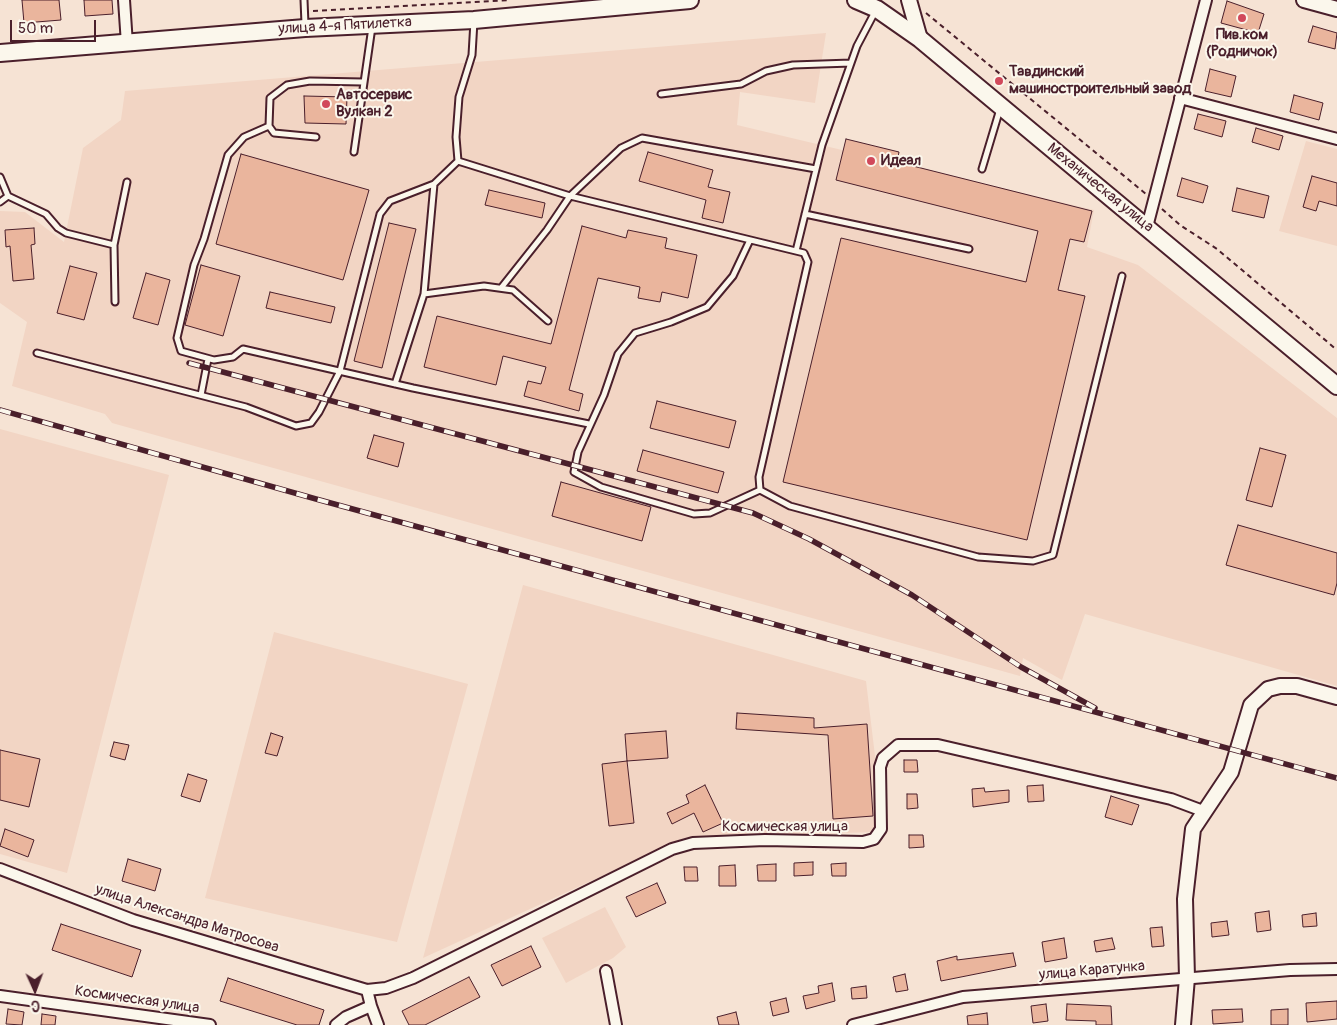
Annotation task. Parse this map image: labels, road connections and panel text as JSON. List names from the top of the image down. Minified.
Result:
{"streets":{"main road":["улица 4-я Пятилетка","Механическая улица"],"street":["Космическая улица","улица Александра Матросова","улица Каратунка"]},"crossings":[["Космическая улица","улица Александра Матросова"]],"places":["Пив.ком (Родничок)","Тавдинский машиностроительный завод","Автосервис Вулкан 2","Идеал"],"scale_bar":"50 m","north":"bottom"}
